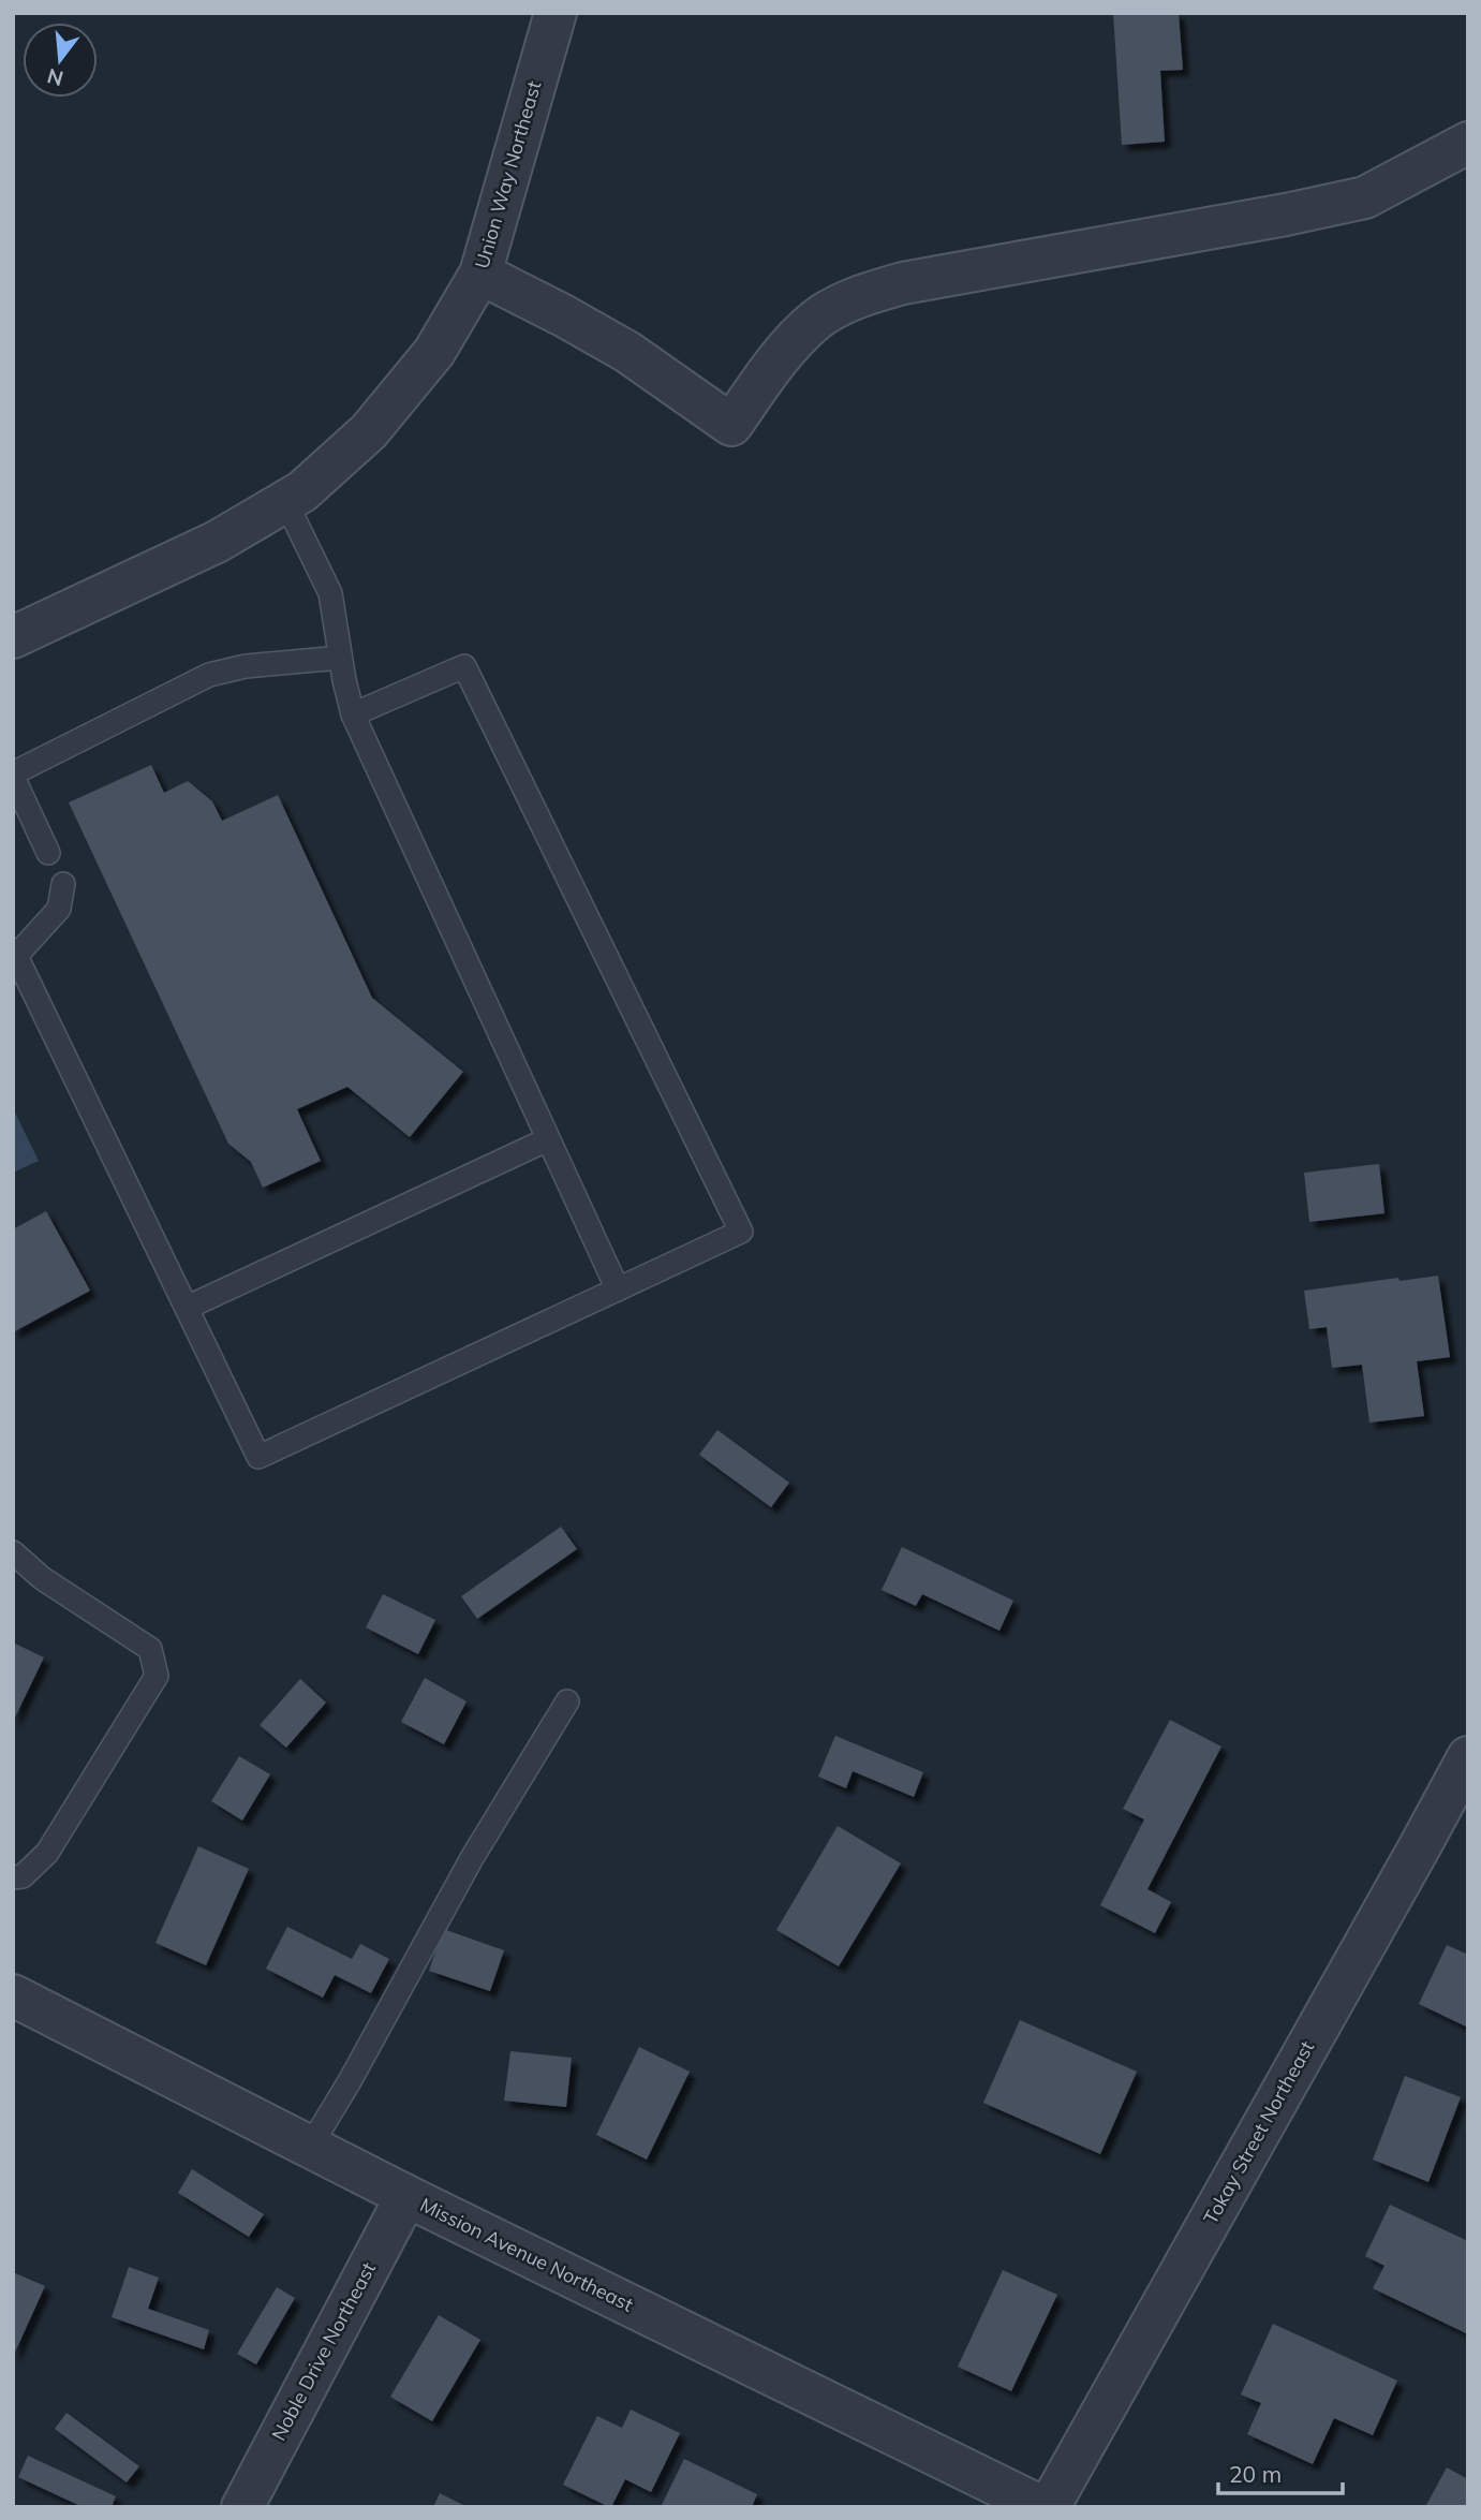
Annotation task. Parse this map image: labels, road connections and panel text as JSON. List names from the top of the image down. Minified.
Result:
{"streets":{"street":["Union Way Northeast","Tokay Street Northeast","Mission Avenue Northeast","Noble Drive Northeast"]},"crossings":[["Mission Avenue Northeast","Noble Drive Northeast"]],"scale_bar":"20 m","north":"bottom"}
